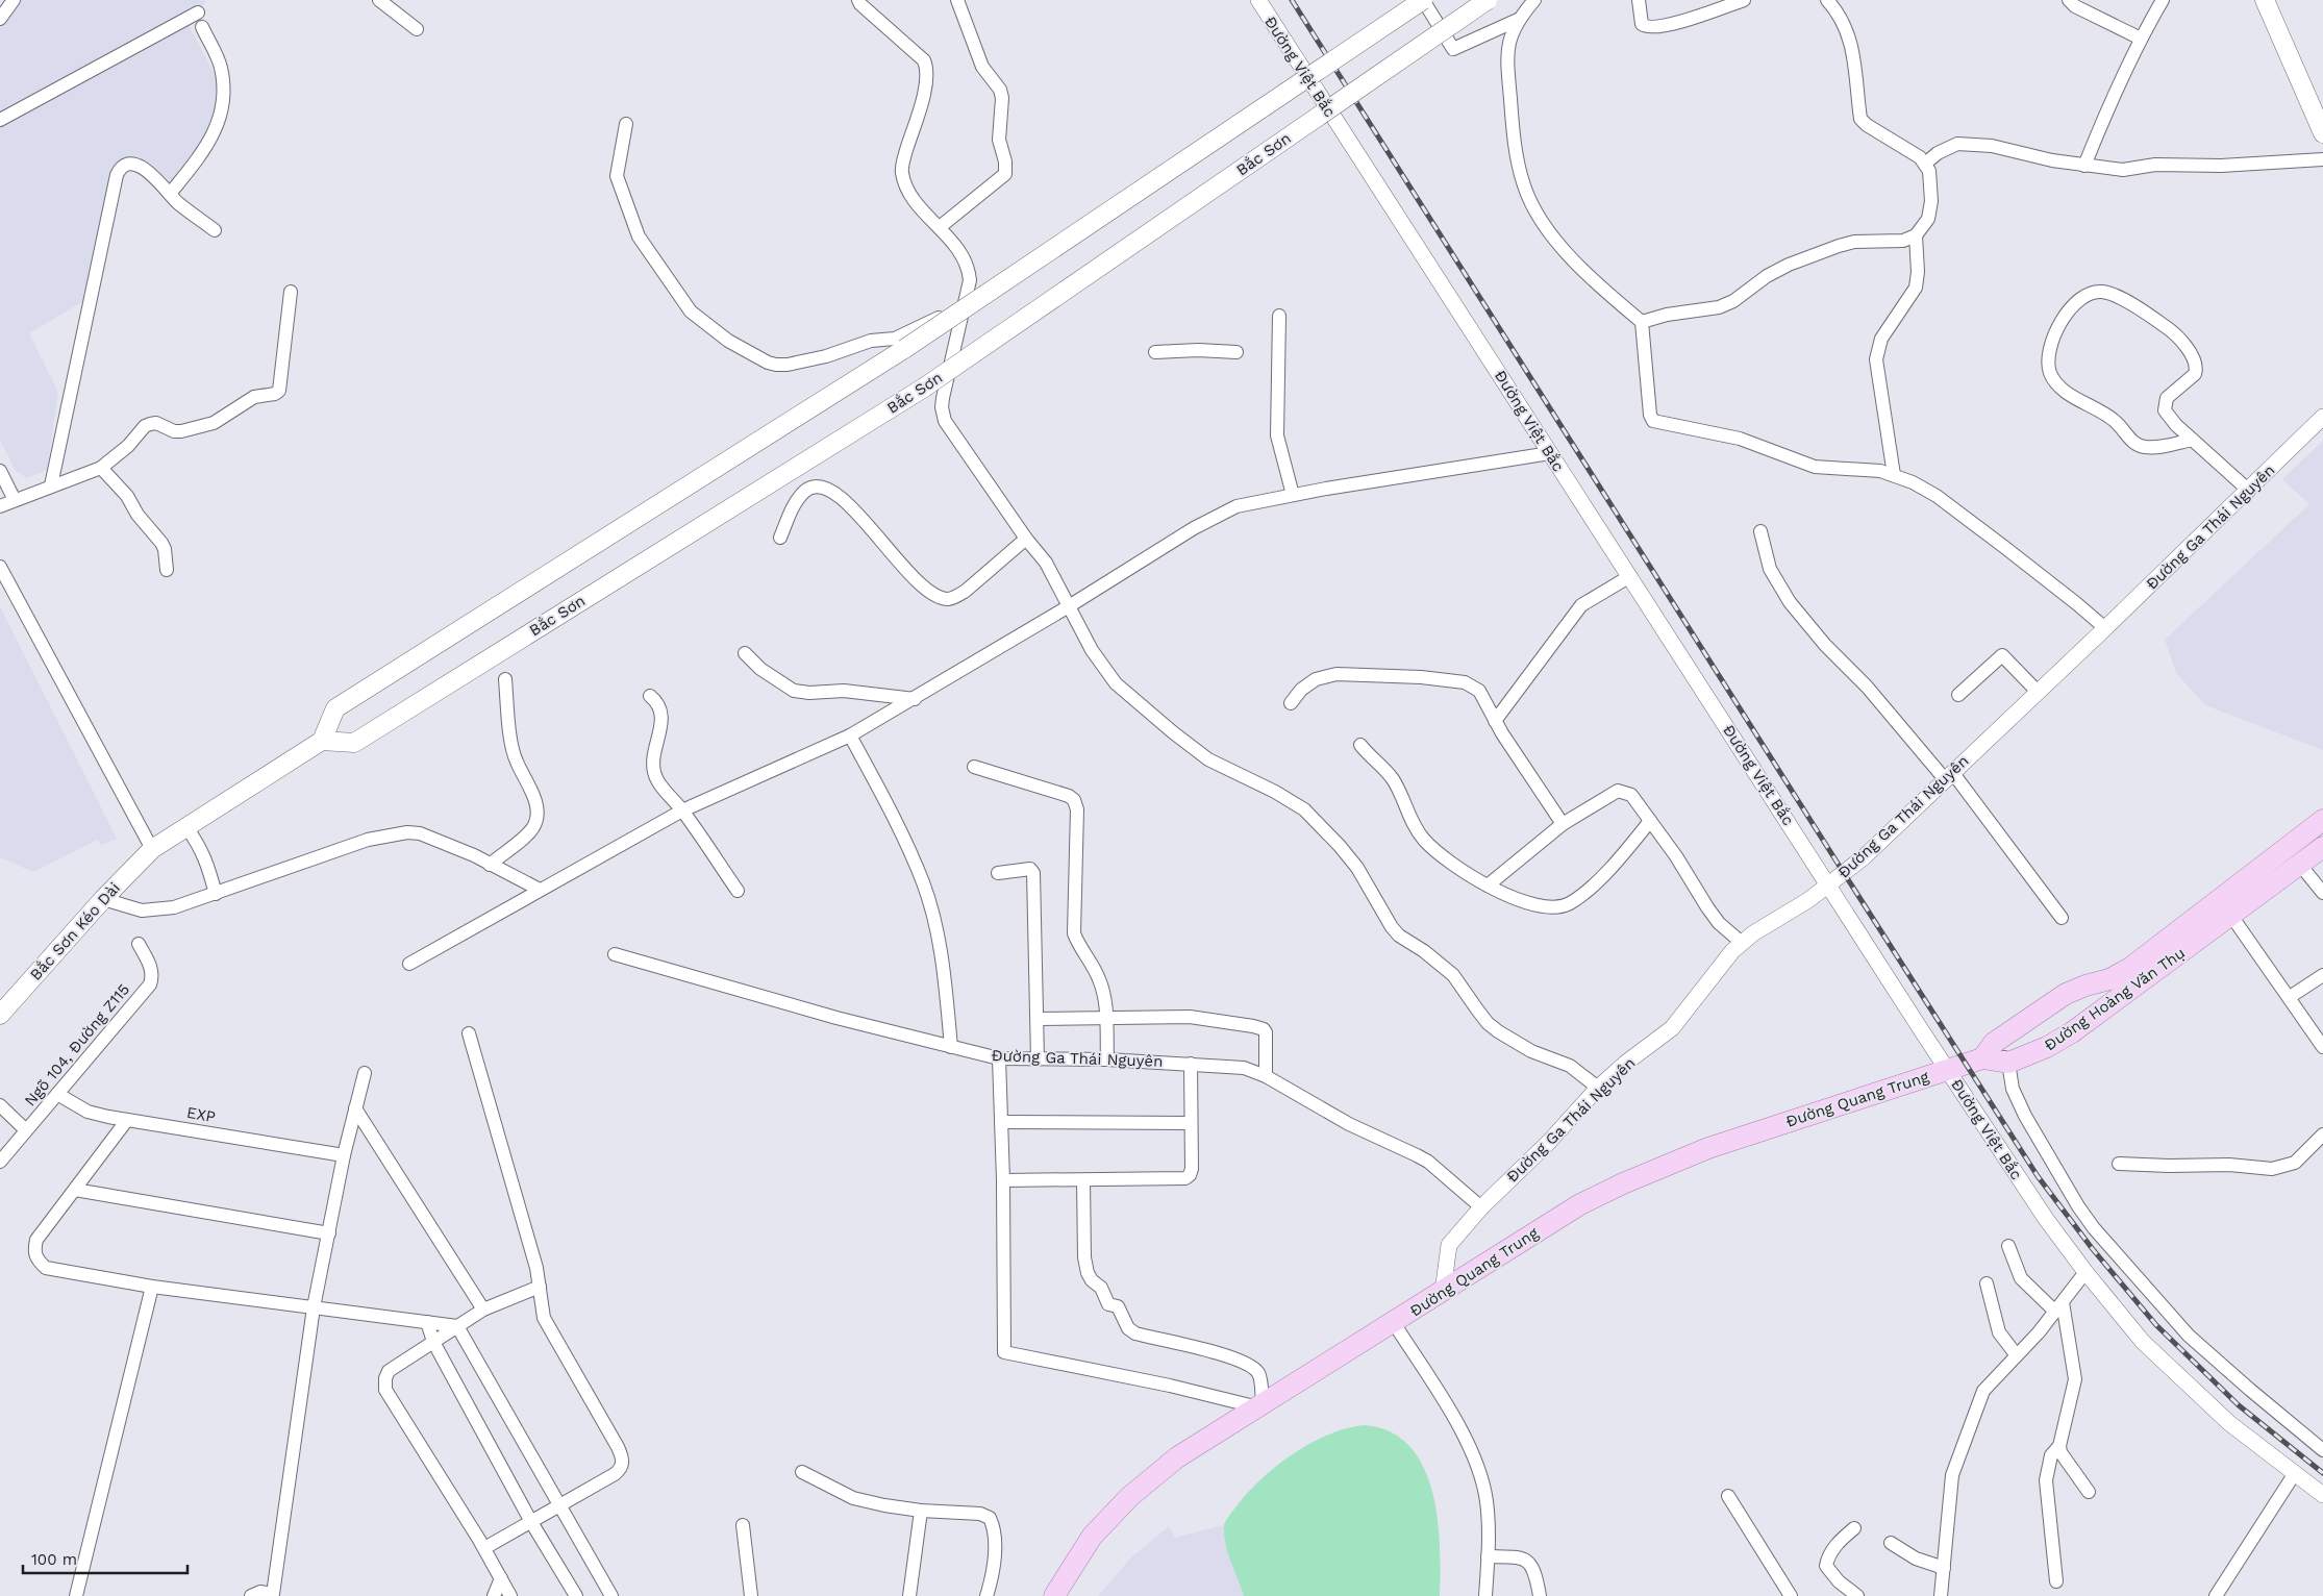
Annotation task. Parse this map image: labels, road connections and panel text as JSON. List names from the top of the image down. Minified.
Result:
{"streets":{"main road":["Bắc Sơn","Bắc Sơn Kéo Dài","Đường Hoàng Văn Thụ","Đường Quang Trung"],"street":["Đường Việt Bắc","Đường Ga Thái Nguyên","Ngõ 104, Đường Z115","EXP"]},"crossings":[["Đường Việt Bắc","Đường Ga Thái Nguyên"],["Đường Việt Bắc","Đường Hoàng Văn Thụ"],["Đường Việt Bắc","Đường Quang Trung"],["Đường Ga Thái Nguyên","Đường Quang Trung"],["Đường Hoàng Văn Thụ","Đường Quang Trung"],["Ngõ 104, Đường Z115","EXP"]],"scale_bar":"100 m"}
